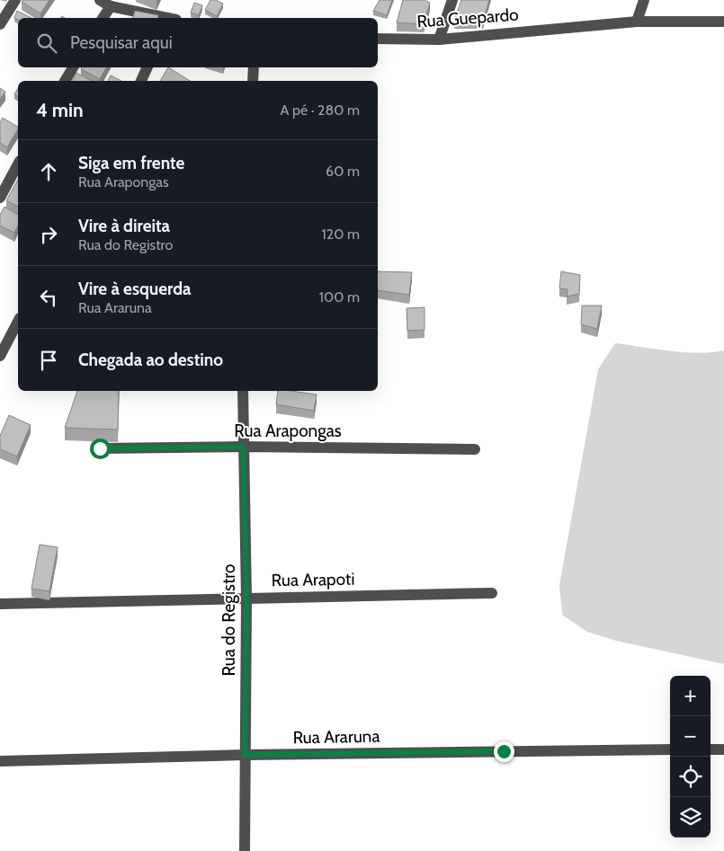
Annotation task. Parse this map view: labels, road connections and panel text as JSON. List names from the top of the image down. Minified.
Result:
{"streets":{"street":["Rua Guepardo","Rua Arapongas","Rua Arapoti","Rua do Registro","Rua Araruna"]},"crossings":[["Rua Arapongas","Rua do Registro"],["Rua Arapoti","Rua do Registro"],["Rua do Registro","Rua Araruna"]],"page":{"search":"Pesquisar aqui","heading":["4 min","A pé · 280 m"],"list":[["Siga em frente","Rua Arapongas","60 m"],["Vire à direita","Rua do Registro","120 m"],["Vire à esquerda","Rua Araruna","100 m"],"Chegada ao destino"],"map_buttons":["+","−"]}}
